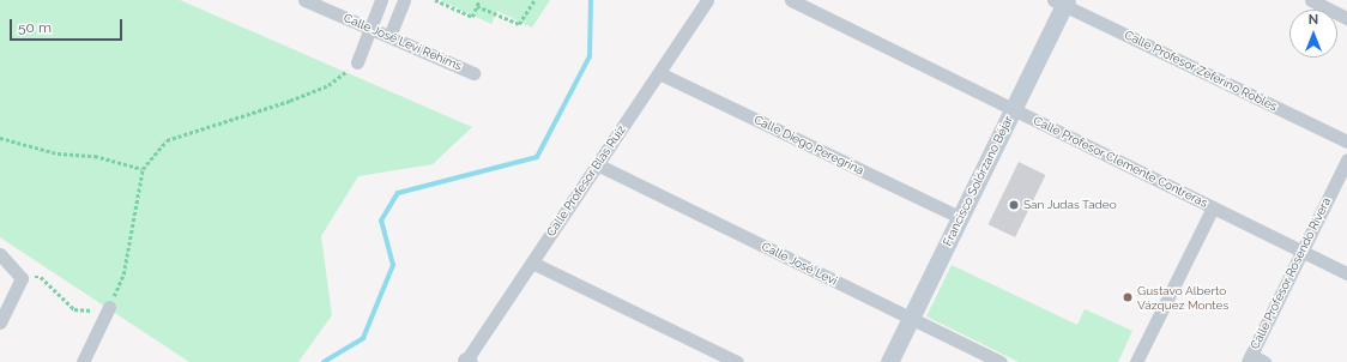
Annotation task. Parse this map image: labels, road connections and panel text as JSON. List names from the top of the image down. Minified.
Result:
{"streets":{"street":["Calle José Levi Rehims","Calle Profesor Zeferino Robles","Calle Diego Peregrina","Calle Profesor Clemente Contreras","Calle Profesor Blas Ruíz","Francisco Solórzano Béjar","Calle José Levi","Calle Profesor Rosendo Rivera"]},"crossings":[["Calle Profesor Zeferino Robles","Francisco Solórzano Béjar"],["Calle Diego Peregrina","Calle Profesor Blas Ruíz"],["Calle Diego Peregrina","Francisco Solórzano Béjar"],["Calle Profesor Clemente Contreras","Francisco Solórzano Béjar"],["Calle Profesor Clemente Contreras","Calle Profesor Rosendo Rivera"],["Calle Profesor Blas Ruíz","Calle José Levi"],["Francisco Solórzano Béjar","Calle José Levi"]],"places":["San Judas Tadeo","Gustavo Alberto Vázquez Montes"],"scale_bar":"50 m","north":"top"}
